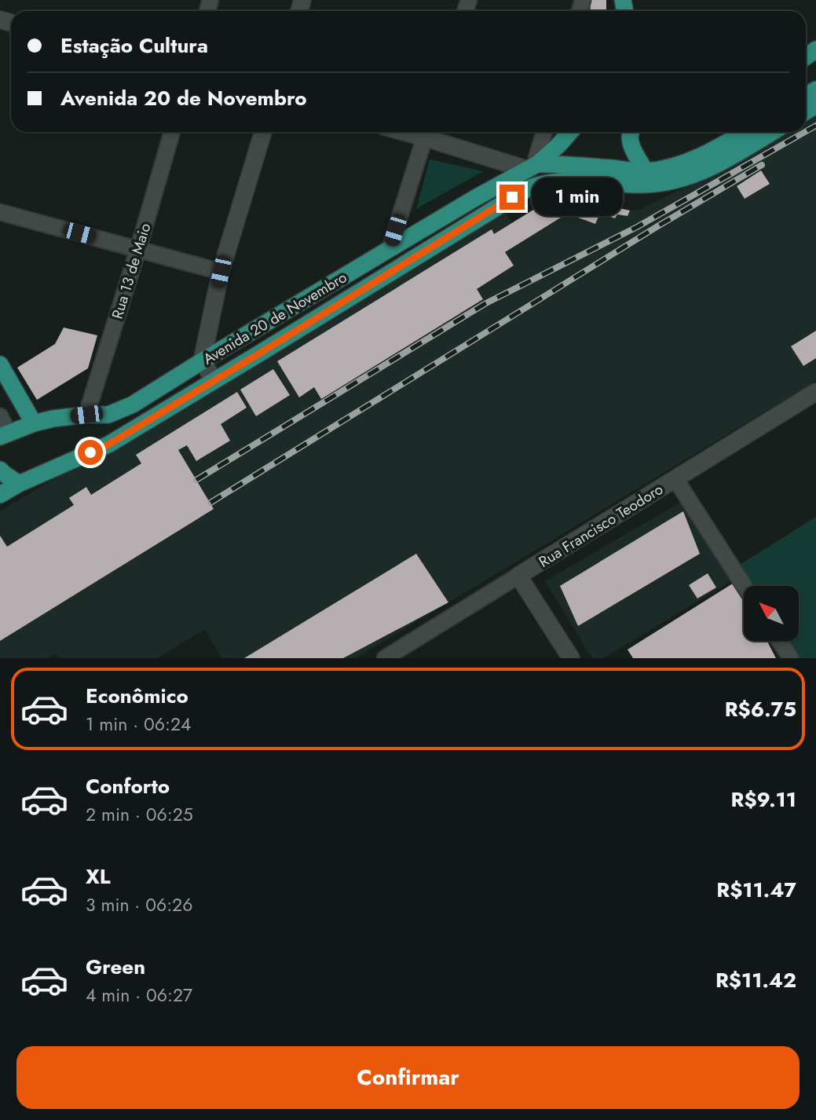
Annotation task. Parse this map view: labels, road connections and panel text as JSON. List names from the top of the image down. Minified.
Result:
{"streets":{"main road":["Avenida 20 de Novembro"],"street":["Rua 13 de Maio","Rua Francisco Teodoro"]},"crossings":[["Rua 13 de Maio","Avenida 20 de Novembro"]],"north":"top left","page":{"banner":["Estação Cultura","Avenida 20 de Novembro"],"bubble":"1 min","list":[{"name":"Econômico","note":"1 min · 06:24","value":"R$6.75"},{"name":"Conforto","note":"2 min · 06:25","value":"R$9.11"},{"name":"XL","note":"3 min · 06:26","value":"R$11.47"},{"name":"Green","note":"4 min · 06:27","value":"R$11.42"}],"buttons":"Confirmar"}}
